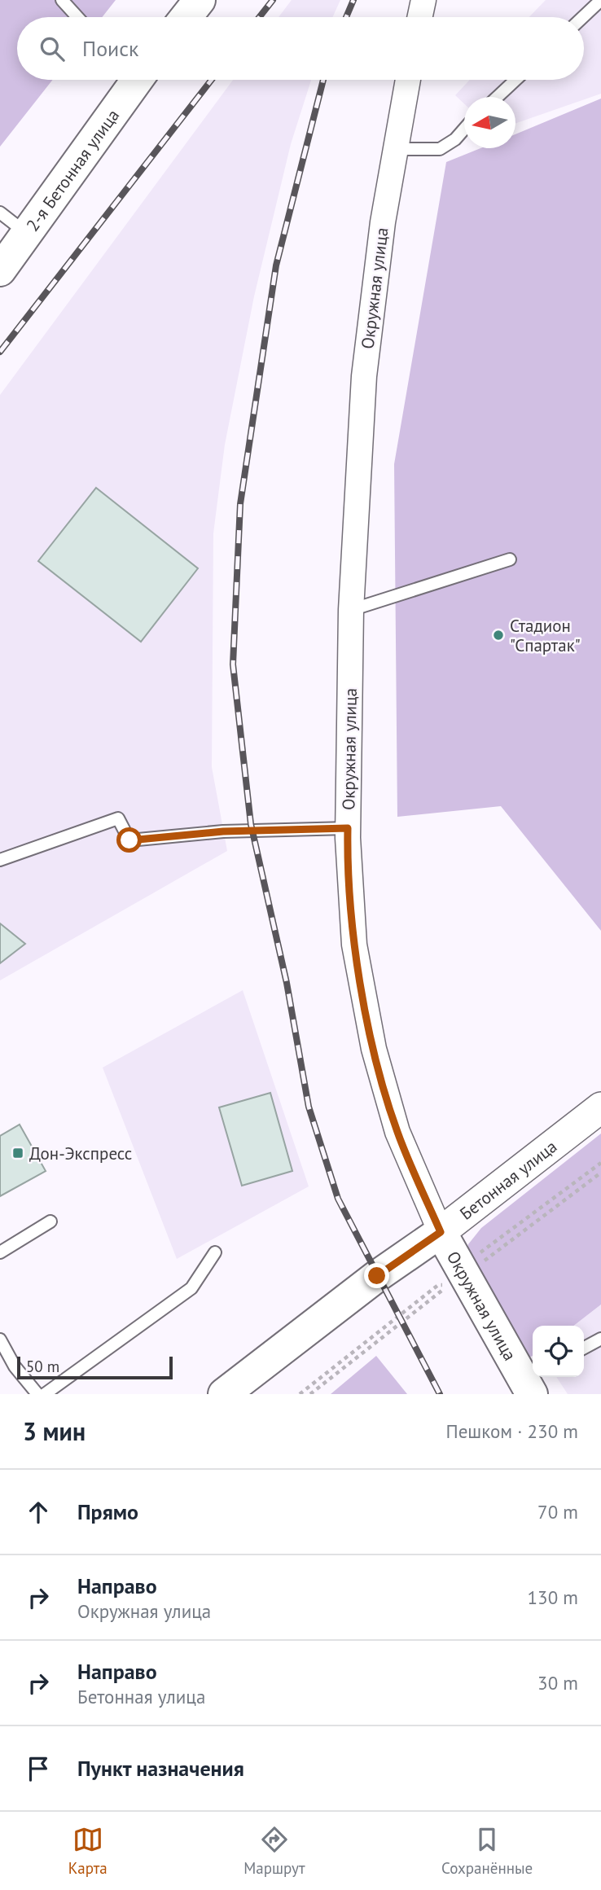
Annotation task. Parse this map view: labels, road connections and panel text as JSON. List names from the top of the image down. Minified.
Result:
{"streets":{"main road":["2-я Бетонная улица","Окружная улица","Бетонная улица"]},"crossings":[["Окружная улица","Бетонная улица"]],"places":{"other":["Стадион \"Спартак\""],"transit":["Дон-Экспресс"]},"scale_bar":"50 m","north":"left","page":{"search":"Поиск","scale":"50 m","heading":["3 мин","Пешком · 230 m"],"list":[["Прямо","70 m"],["Направо","Окружная улица","130 m"],["Направо","Бетонная улица","30 m"],"Пункт назначения"],"nav":["Карта","Маршрут","Сохранённые"]}}
